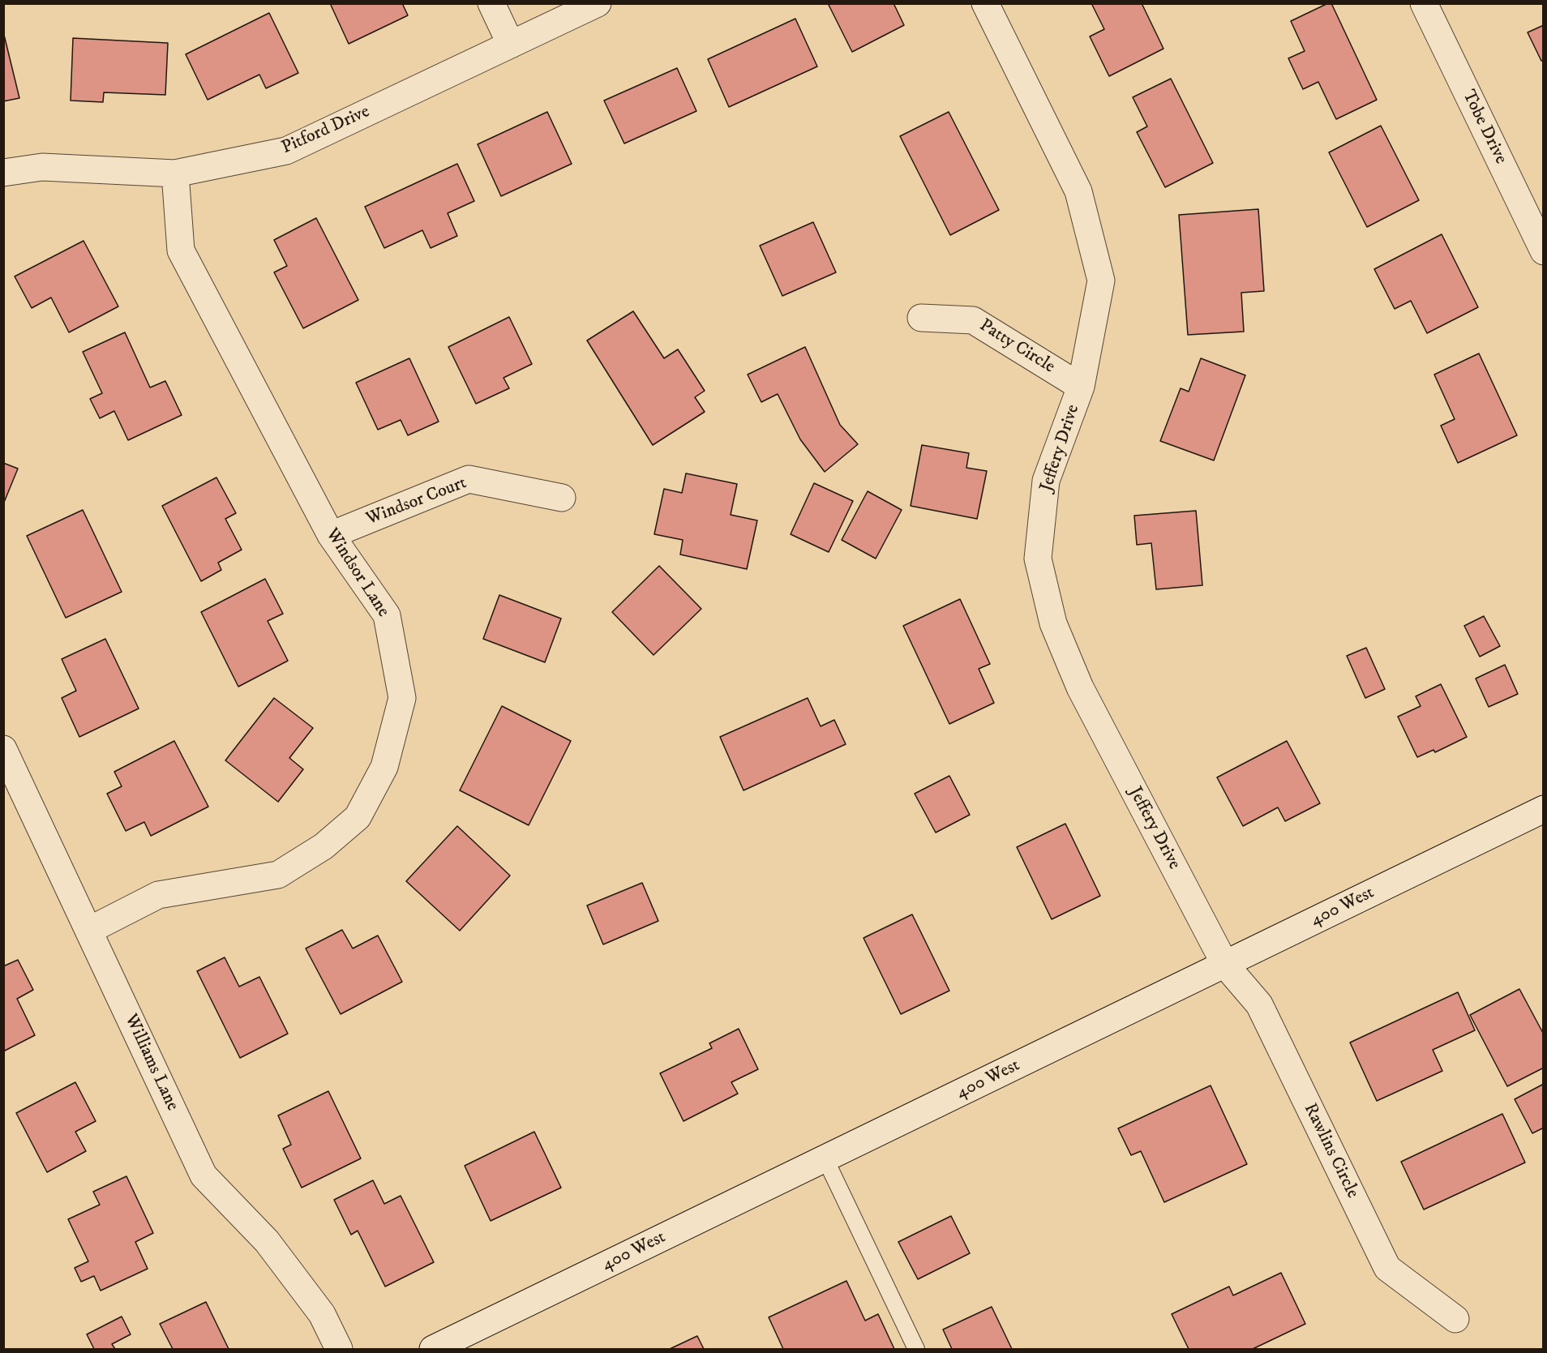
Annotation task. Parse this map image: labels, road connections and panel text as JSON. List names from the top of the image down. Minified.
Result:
{"streets":{"street":["Tobe Drive","Pitford Drive","Patty Circle","Jeffery Drive","Windsor Court","Windsor Lane","400 West","Williams Lane","Rawlins Circle"]},"crossings":[["Pitford Drive","Windsor Lane"],["Patty Circle","Jeffery Drive"],["Jeffery Drive","400 West"],["Jeffery Drive","Rawlins Circle"],["Windsor Court","Windsor Lane"],["Windsor Lane","Williams Lane"],["400 West","Rawlins Circle"]]}
